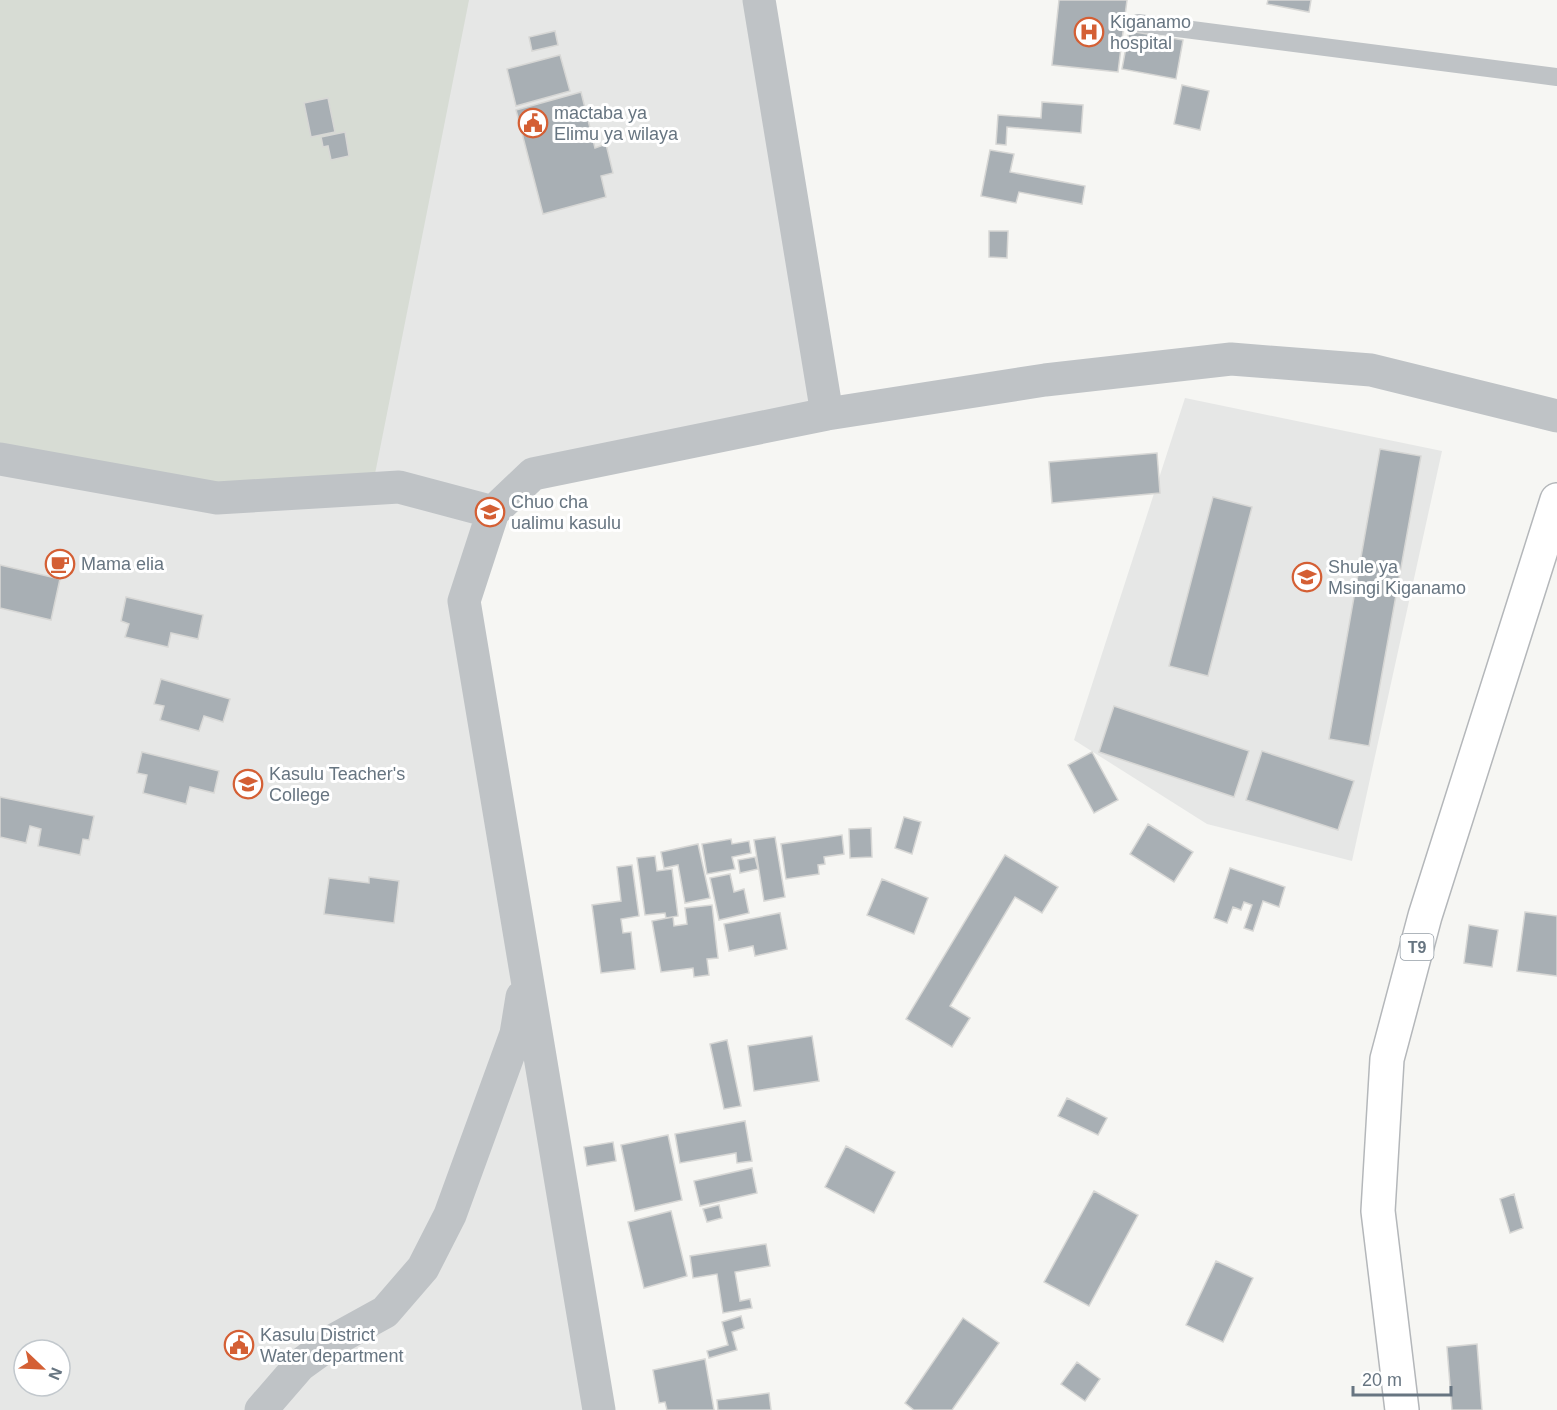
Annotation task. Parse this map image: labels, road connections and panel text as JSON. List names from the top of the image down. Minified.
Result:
{"streets":{"highway":["T9"]},"places":{"hospital":["Kiganamo hospital"],"public building":["mactaba ya Elimu ya wilaya","Kasulu District Water department"],"school or university":["Chuo cha ualimu kasulu","Shule ya Msingi Kiganamo","Kasulu Teacher's College"],"cafe":["Mama elia"]},"scale_bar":"20 m","north":"bottom right"}
